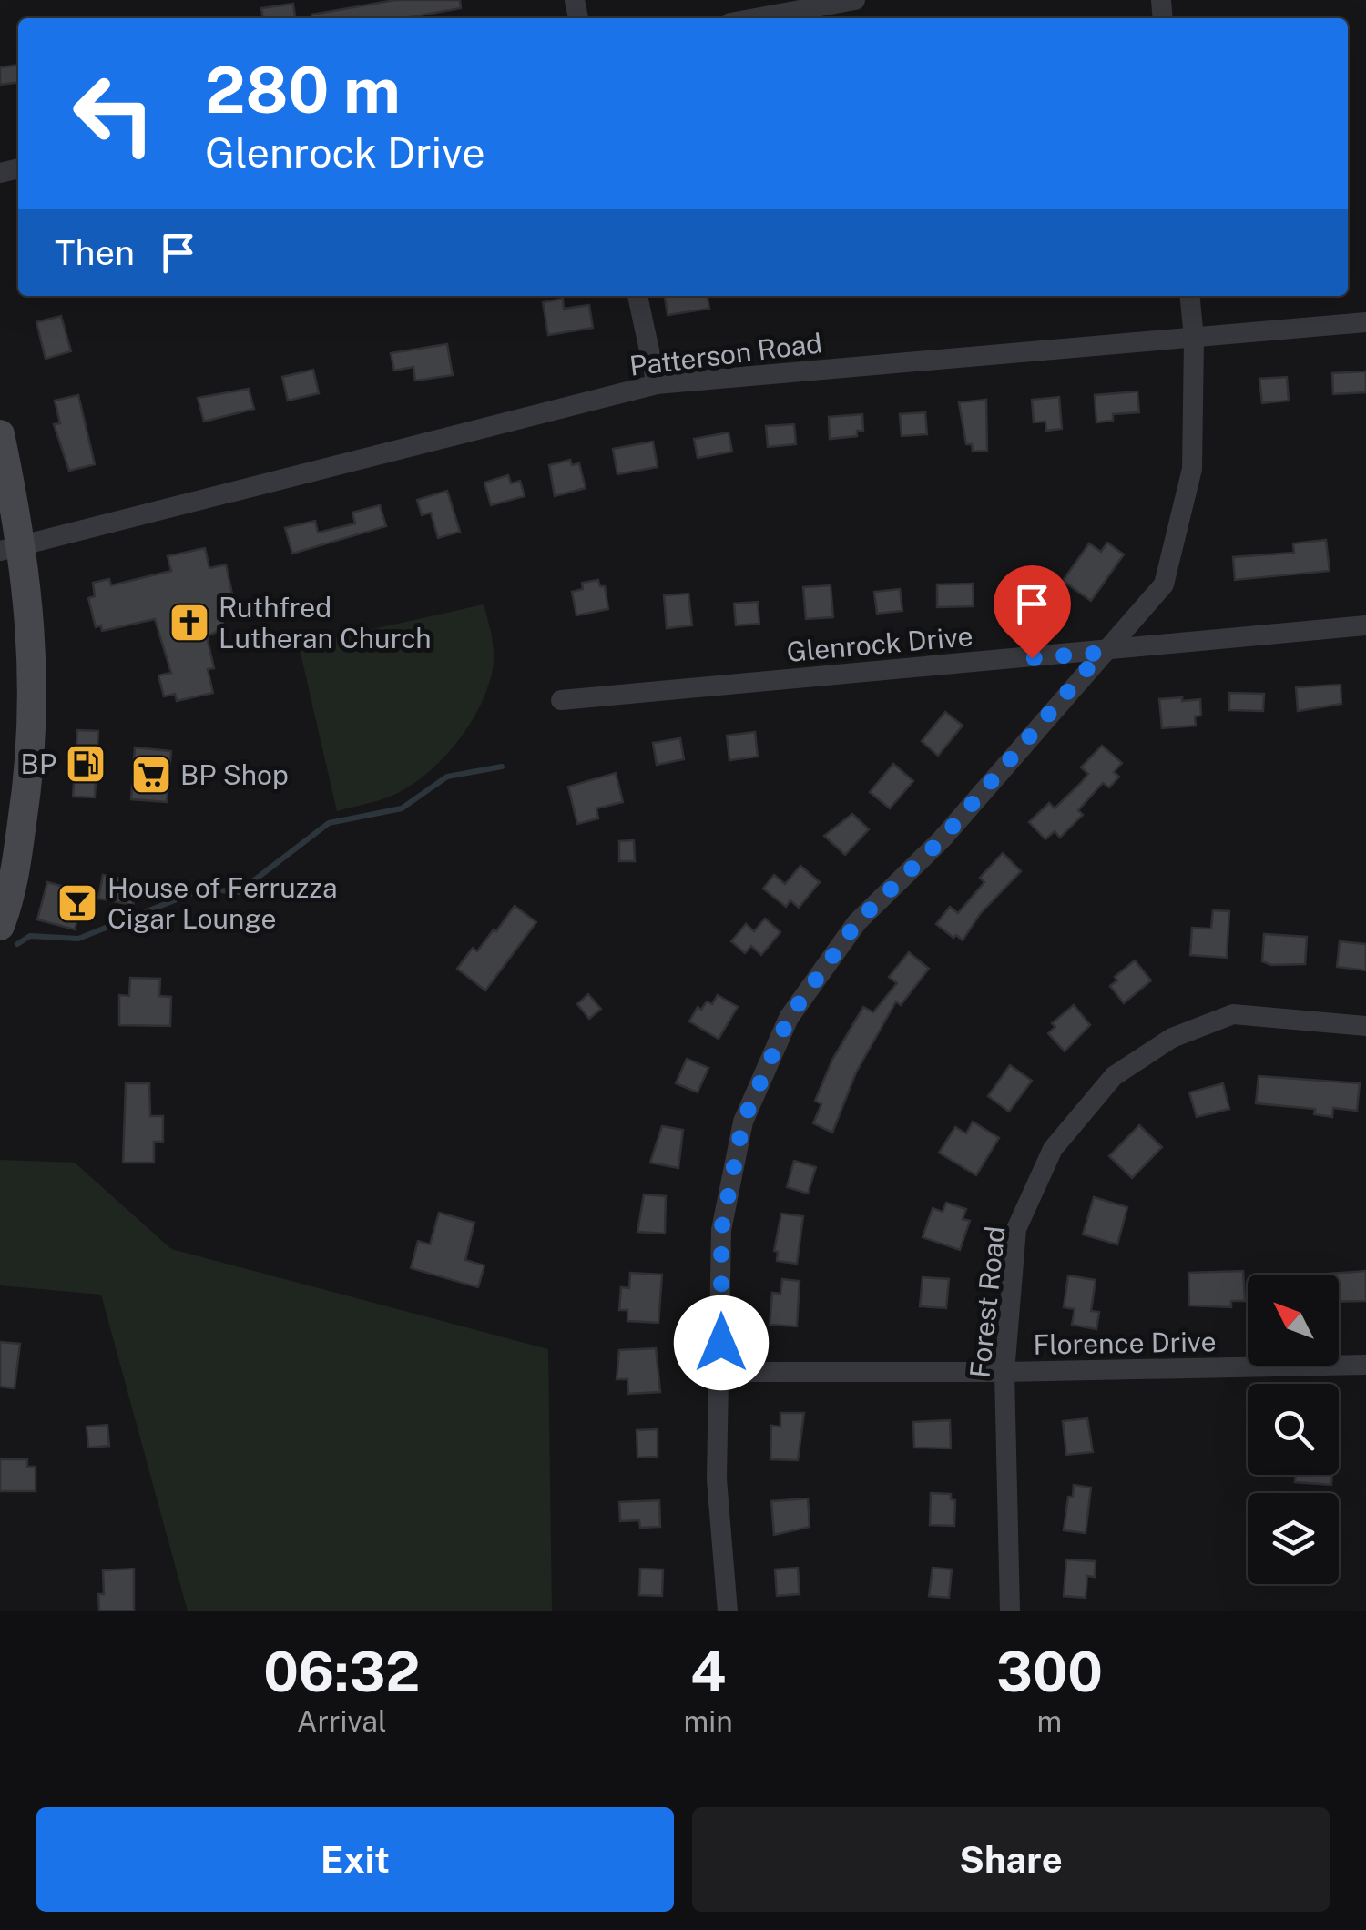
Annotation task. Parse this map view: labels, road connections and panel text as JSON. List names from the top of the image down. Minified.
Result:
{"streets":{"street":["Patterson Road","Glenrock Drive","Forest Road","Florence Drive"]},"crossings":[["Forest Road","Florence Drive"]],"places":{"church":["Ruthfred Lutheran Church"],"fuel station":["BP"],"supermarket":["BP Shop"],"bar":["House of Ferruzza Cigar Lounge"]},"north":"top left","page":{"turn":["280 m","Glenrock Drive"],"then":"Then","eta":["06:32","Arrival","4","min","300","m"],"buttons":["Exit","Share"]}}
